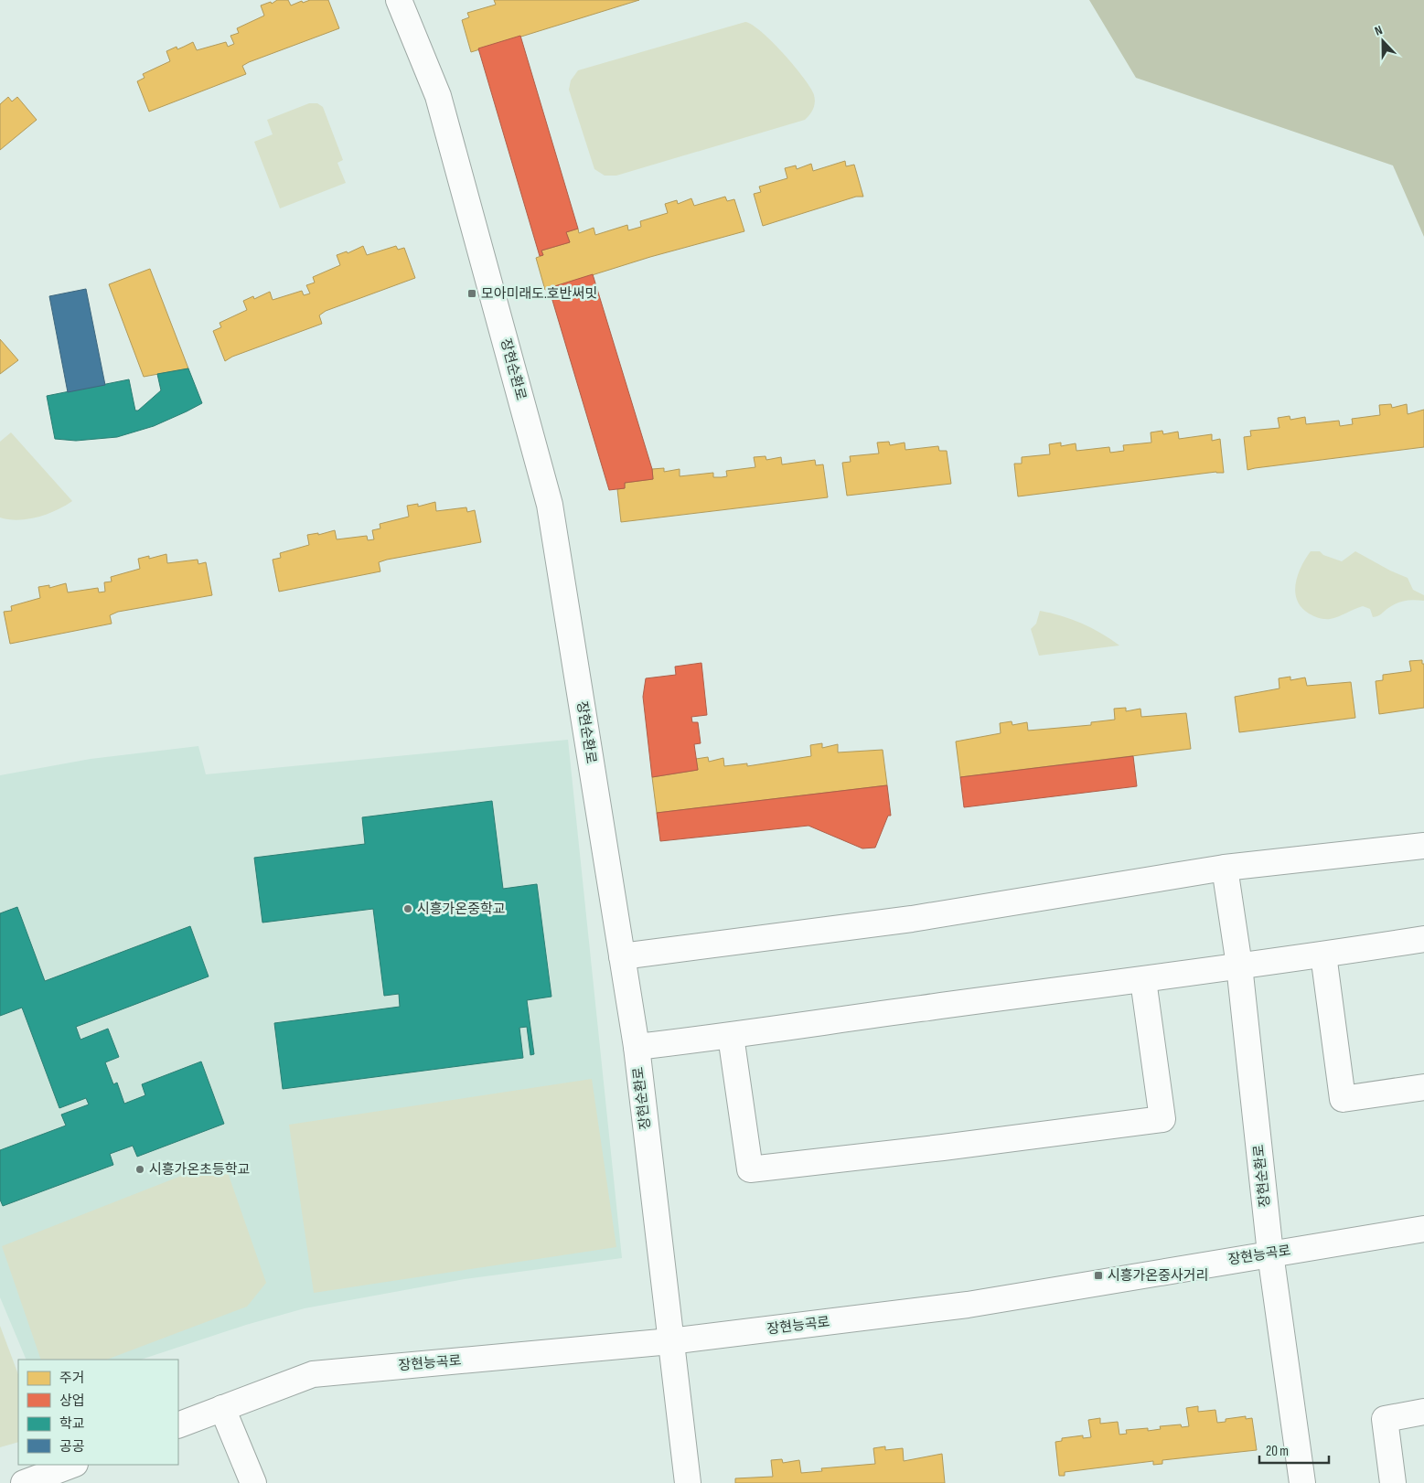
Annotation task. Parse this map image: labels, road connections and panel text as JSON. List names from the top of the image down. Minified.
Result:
{"streets":{"street":["장현순환로","장현능곡로"]},"crossings":[["장현순환로","장현능곡로"]],"places":{"transit":["모아미래도.호반써밋","시흥가온중사거리"],"other":["시흥가온중학교","시흥가온초등학교"]},"legend":["주거","상업","학교","공공"],"scale_bar":"20 m","north":"top"}
